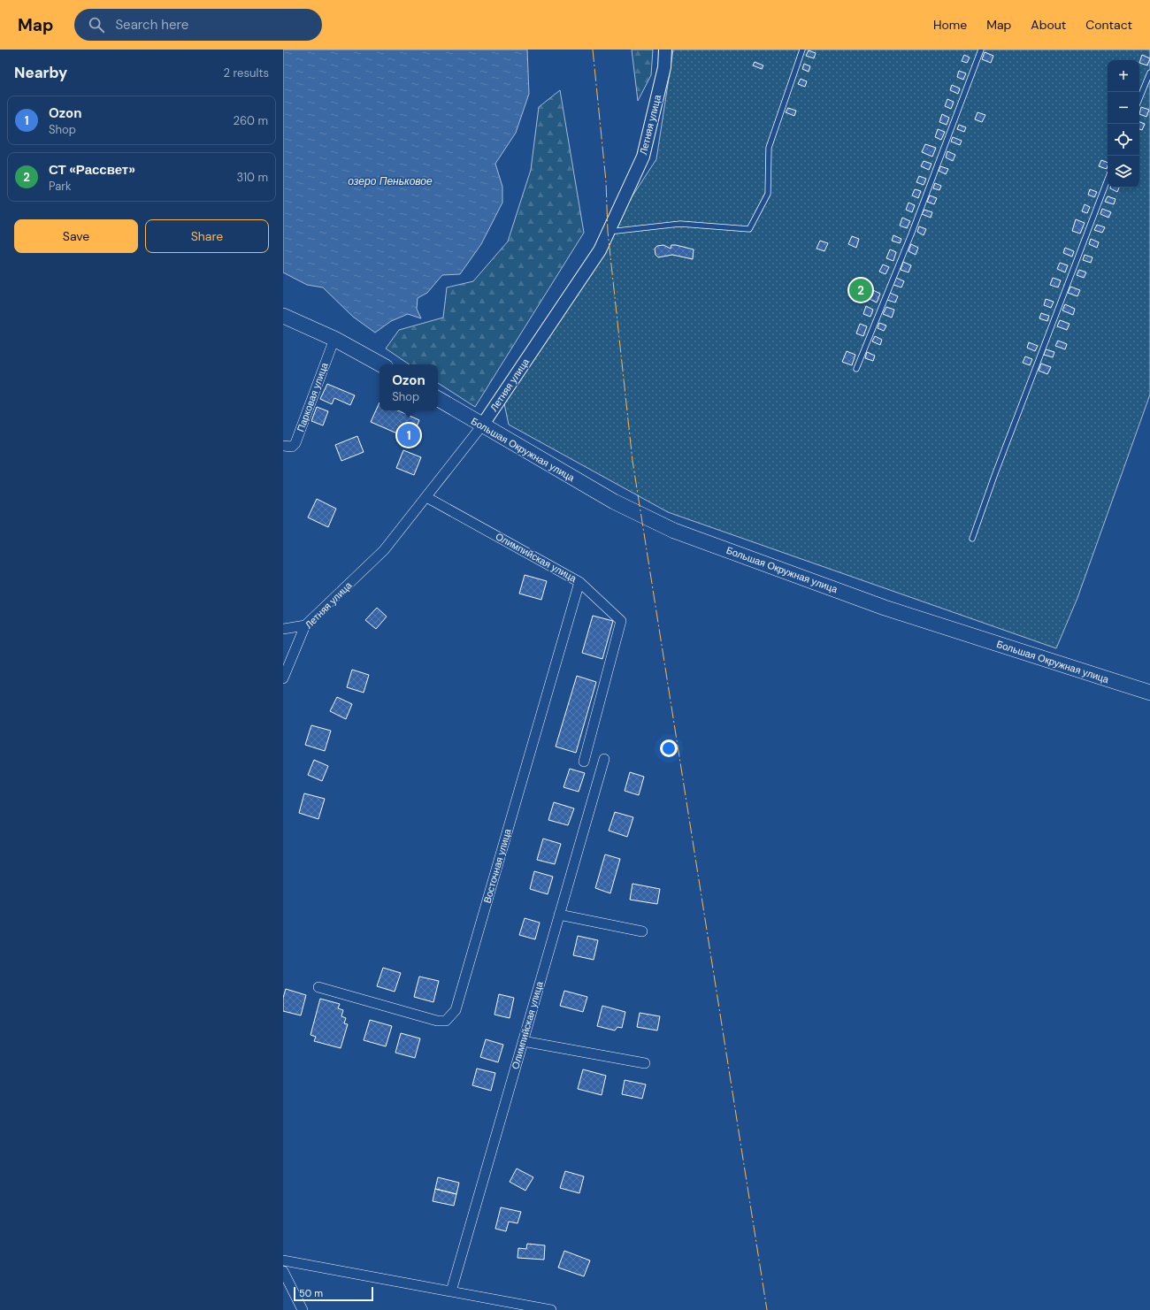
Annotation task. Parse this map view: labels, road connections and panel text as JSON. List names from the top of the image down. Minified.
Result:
{"streets":{"main road":["Большая Окружная улица"],"street":["Летняя улица","Парковая улица","Олимпийская улица","Восточная улица"]},"crossings":[["Летняя улица","Большая Окружная улица"],["Летняя улица","Олимпийская улица"],["Олимпийская улица","Восточная улица"]],"water":["озеро Пеньковое"],"scale_bar":"50 m","page":{"header":"Map","search":"Search here","nav":["Home","Map","About","Contact"],"heading":["Nearby","2 results"],"map_buttons":["+","−"],"list":[{"mark":"1","name":"Ozon","note":"Shop","value":"260 m"},{"mark":"2","name":"СТ «Рассвет»","note":"Park","value":"310 m"}],"buttons":["Save","Share"],"pins":["2","1"],"popup":["Ozon","Shop"],"scale":"50 m"}}
